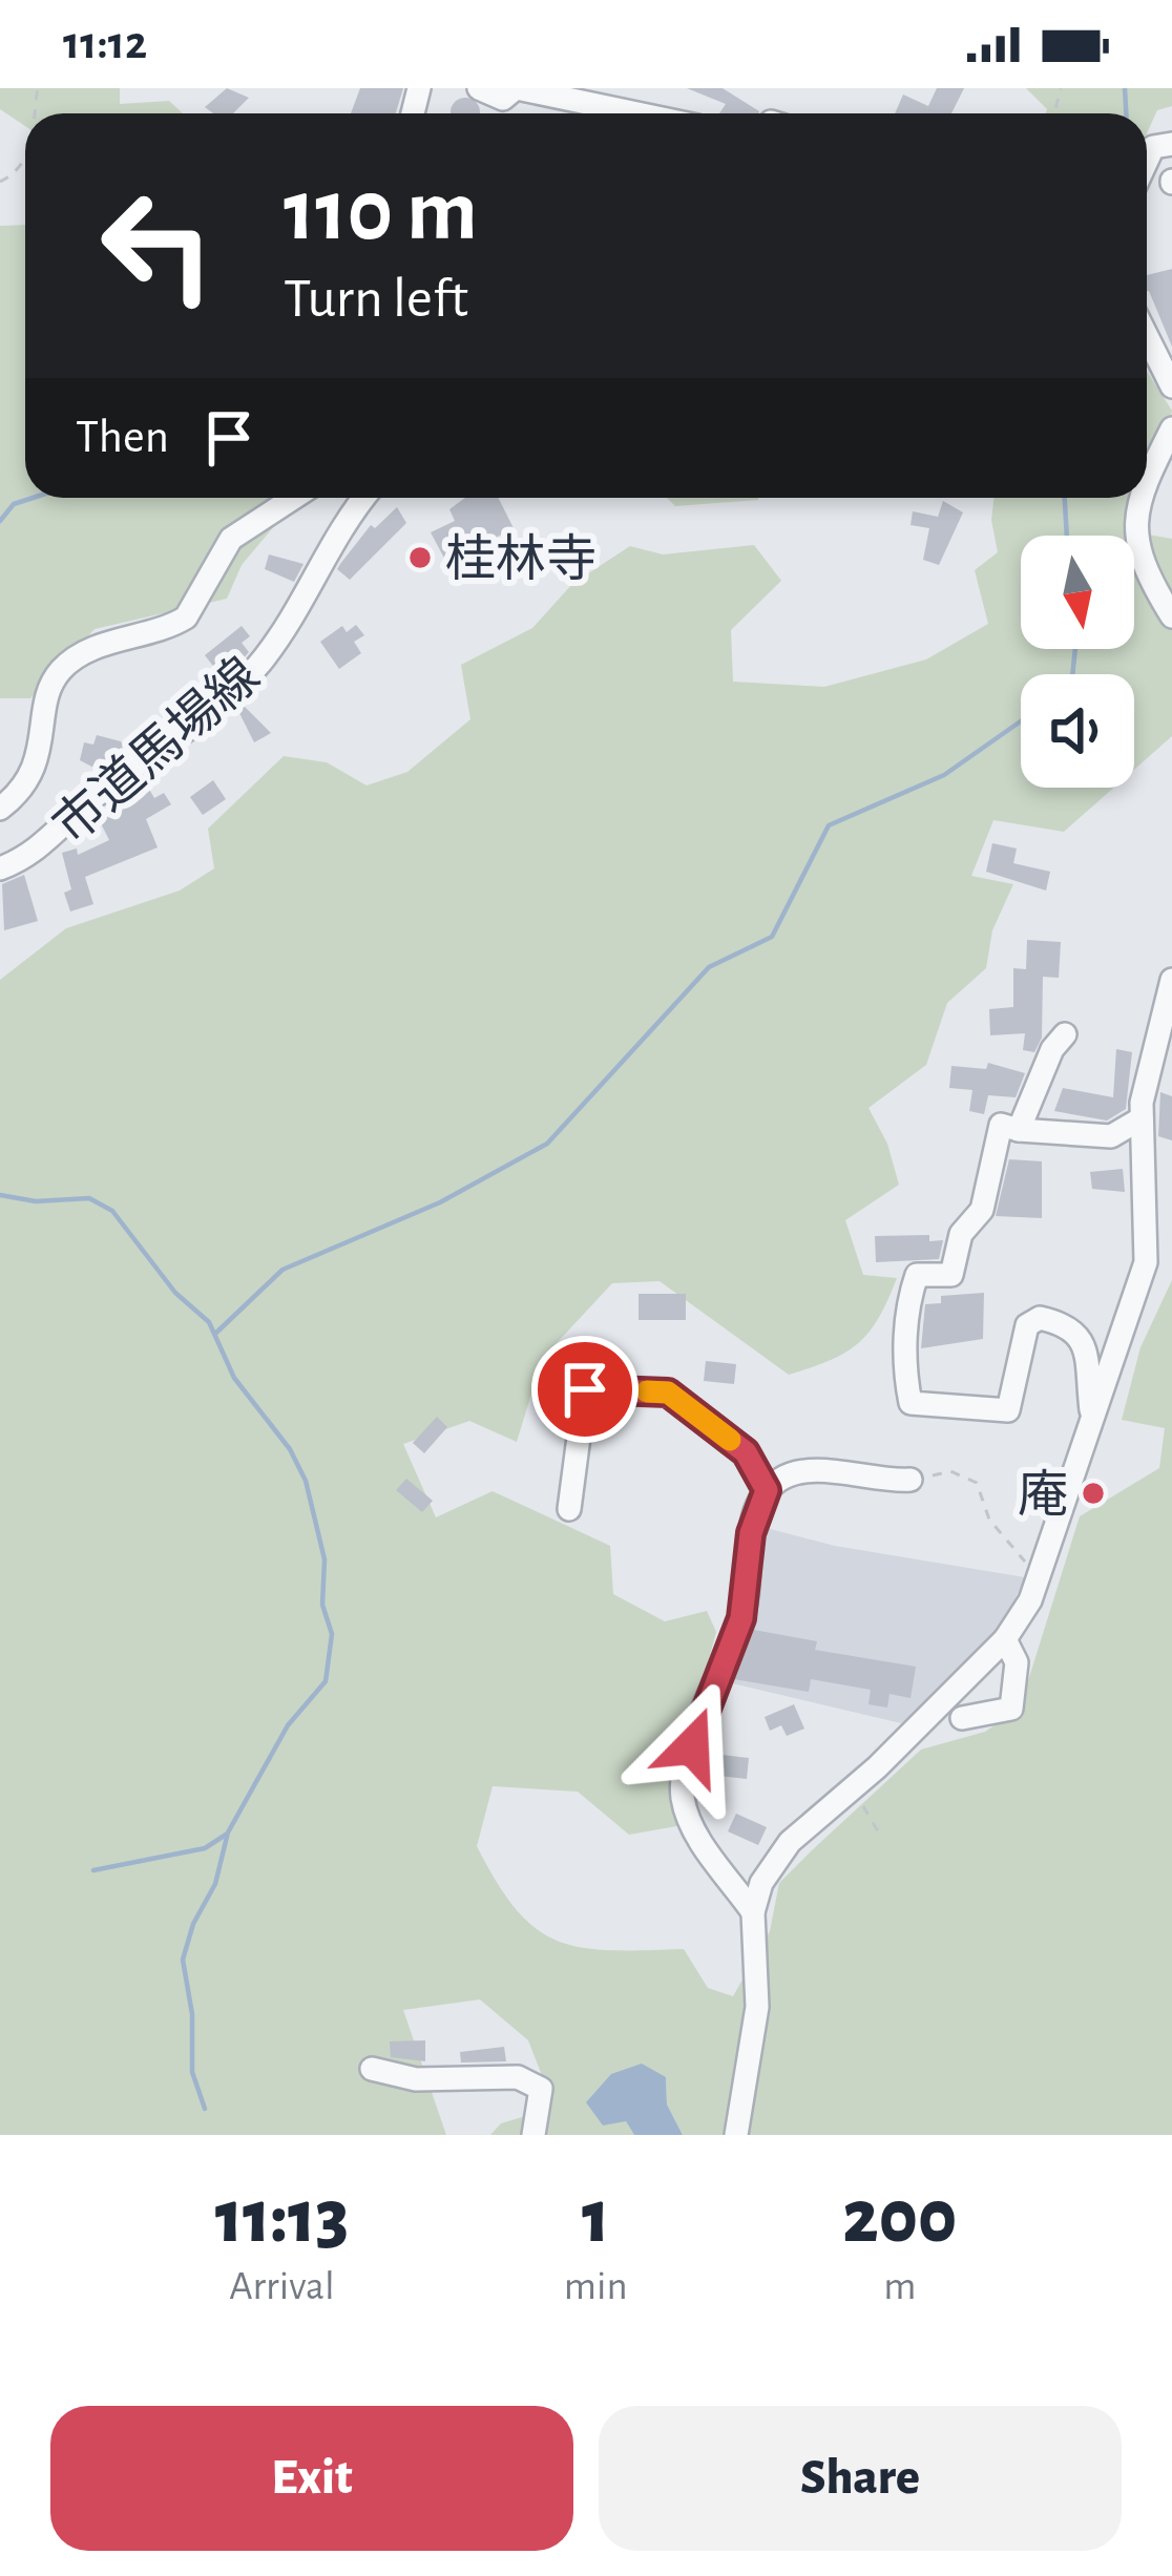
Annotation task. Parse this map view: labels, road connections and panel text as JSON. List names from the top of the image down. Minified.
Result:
{"streets":{"street":["市道馬場線"]},"places":["桂林寺","庵"],"north":"bottom","page":{"status":"11:12","turn":["110 m","Turn left"],"then":"Then","eta":["11:13","Arrival","1","min","200","m"],"buttons":["Exit","Share"]}}
